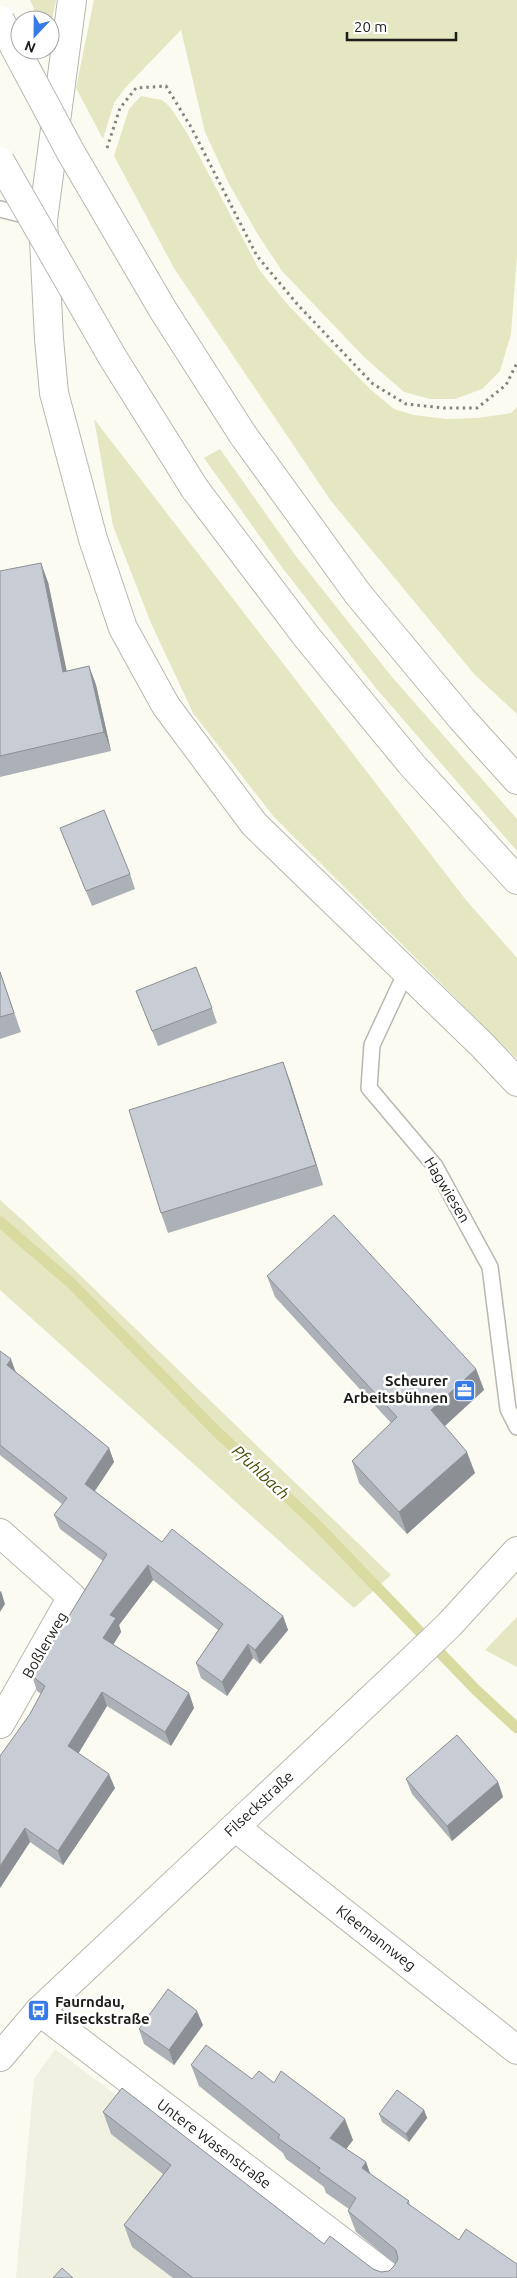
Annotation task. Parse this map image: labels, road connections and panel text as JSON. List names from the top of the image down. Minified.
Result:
{"streets":{"main road":["Boßlerweg","Filseckstraße","Kleemannweg","Untere Wasenstraße"],"lane":["Hagwiesen"]},"crossings":[["Filseckstraße","Kleemannweg"],["Filseckstraße","Untere Wasenstraße"]],"water":["Pfuhlbach"],"places":{"office":["Scheurer Arbeitsbühnen"],"bus stop":["Faurndau, Filseckstraße"]},"scale_bar":"20 m","north":"bottom"}
